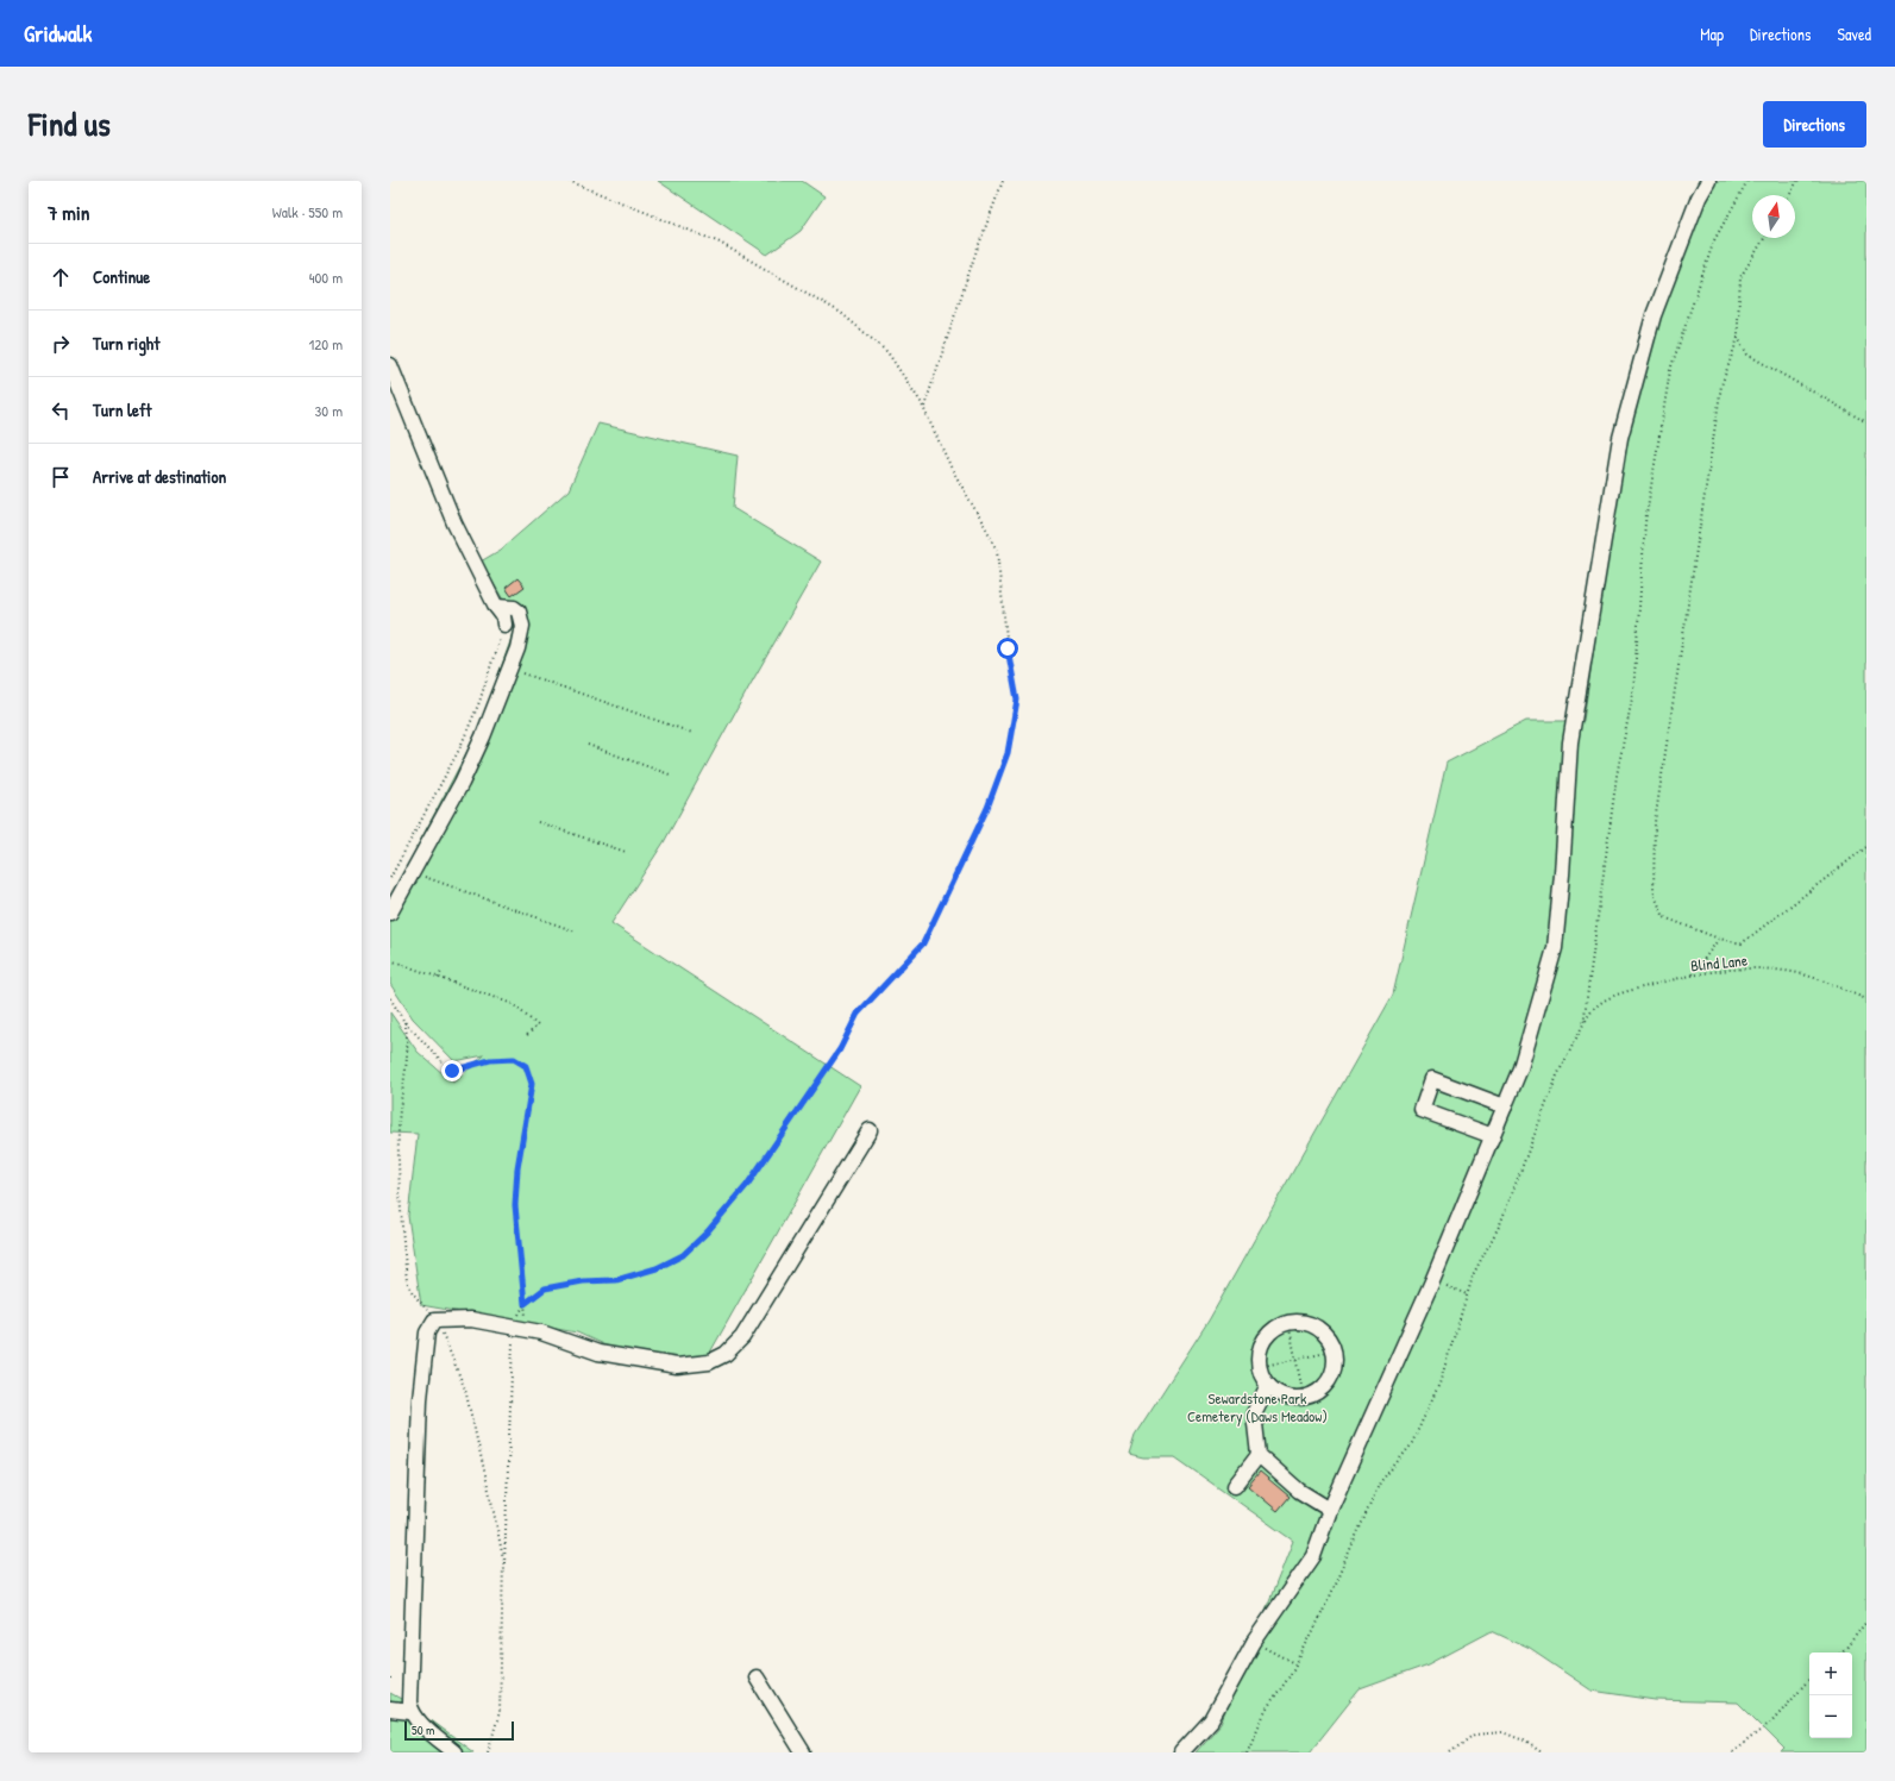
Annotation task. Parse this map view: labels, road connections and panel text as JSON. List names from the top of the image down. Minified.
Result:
{"streets":{"path":["Blind Lane"]},"parks":["Sewardstone Park Cemetery (Daws Meadow)"],"scale_bar":"50 m","north":"top","page":{"header":"Gridwalk","nav":["Map","Directions","Saved"],"title":"Find us","buttons":"Directions","heading":["7 min","Walk · 550 m"],"list":[["Continue","400 m"],["Turn right","120 m"],["Turn left","30 m"],"Arrive at destination"],"map_buttons":["+","−"],"scale":"50 m"}}
